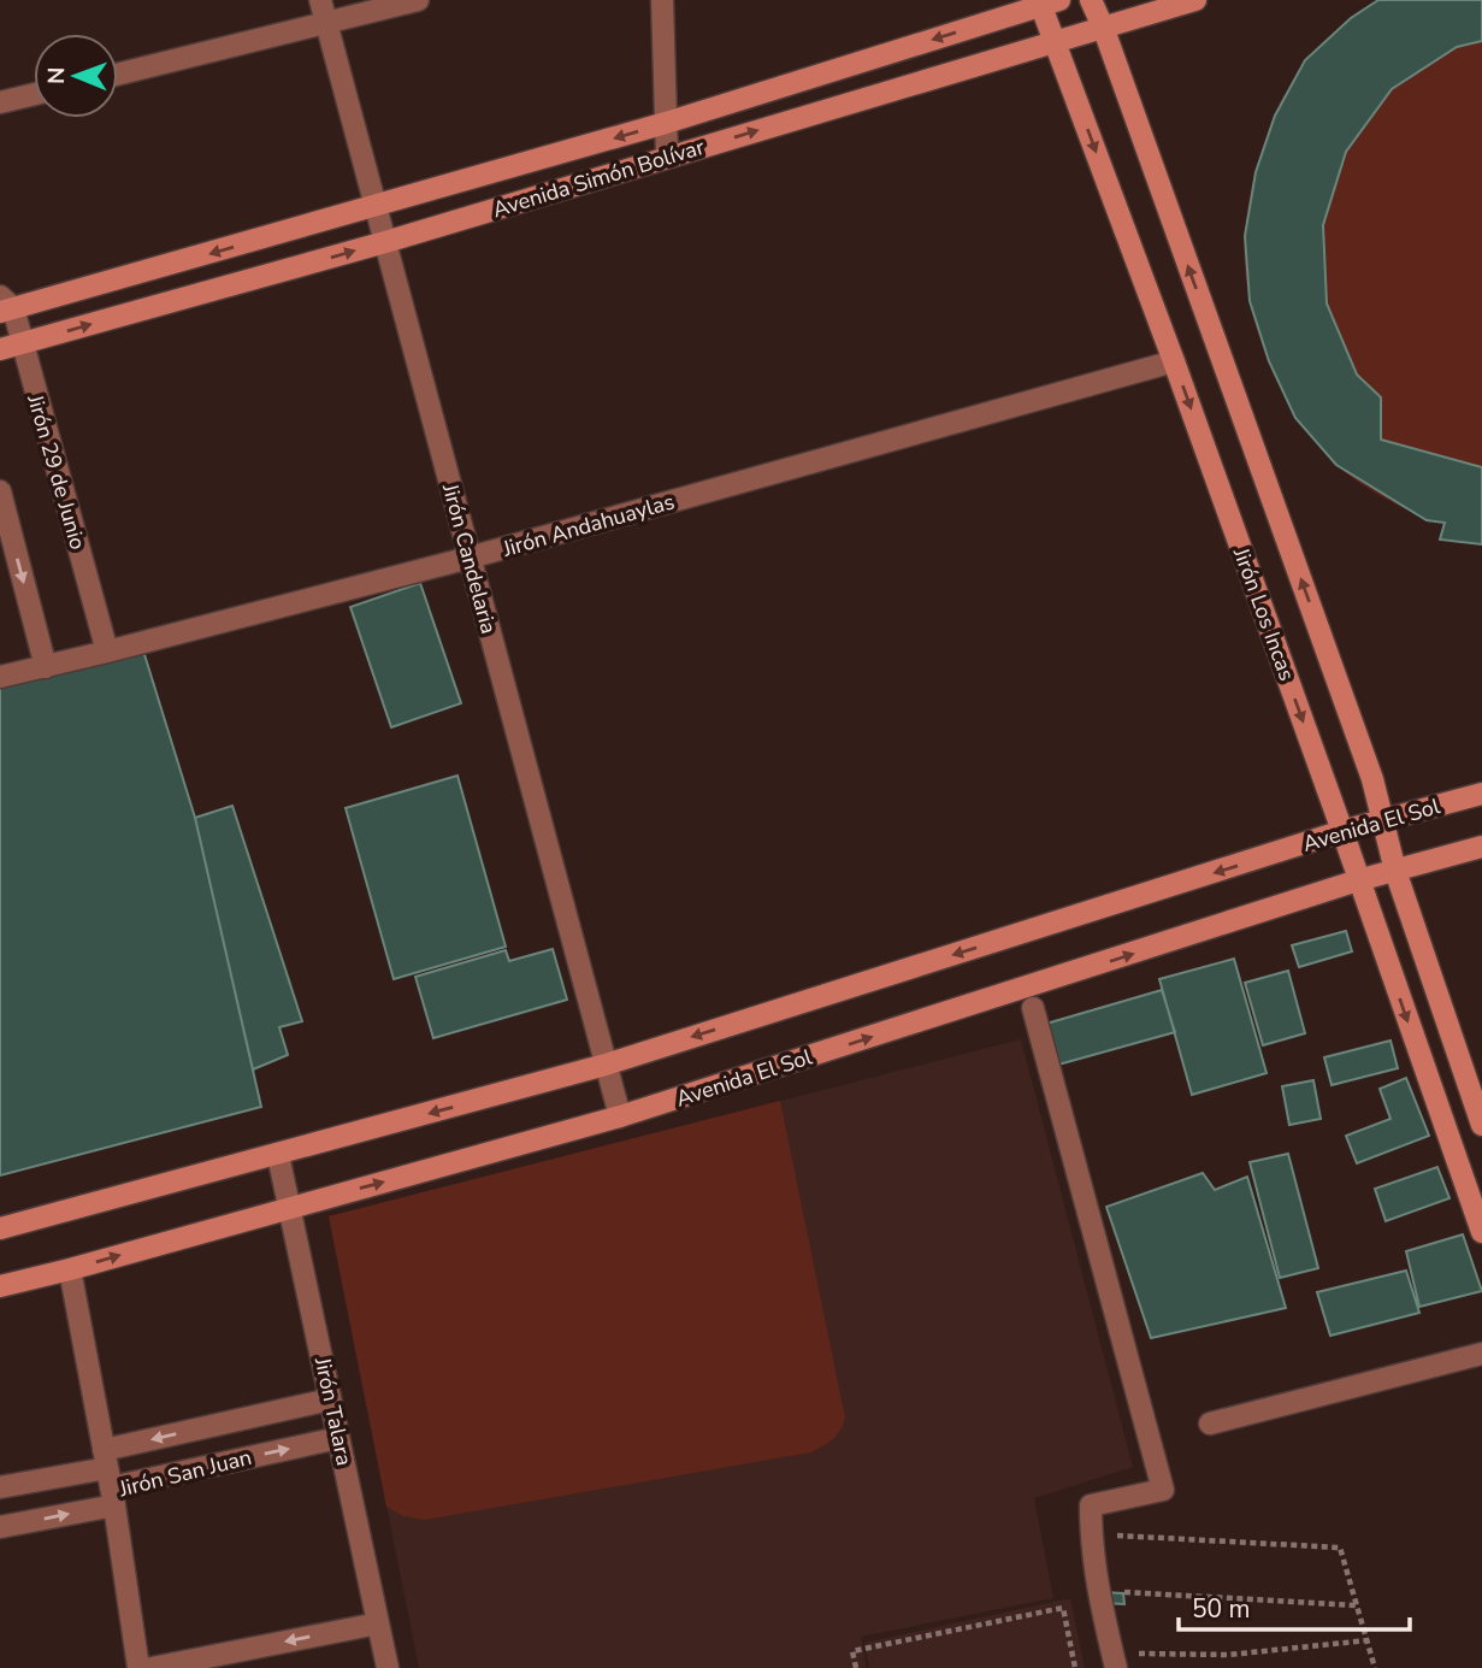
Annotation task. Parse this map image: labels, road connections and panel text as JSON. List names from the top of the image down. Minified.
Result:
{"streets":{"street":["Avenida Simón Bolívar","Jirón 29 de Junio","Jirón Andahuaylas","Jirón Candelaria","Jirón Los Incas","Avenida El Sol","Jirón Talara","Jirón San Juan"]},"crossings":[["Avenida Simón Bolívar","Jirón 29 de Junio"],["Avenida Simón Bolívar","Jirón Candelaria"],["Avenida Simón Bolívar","Jirón Los Incas"],["Jirón 29 de Junio","Jirón Andahuaylas"],["Jirón Andahuaylas","Jirón Candelaria"],["Jirón Andahuaylas","Jirón Los Incas"],["Jirón Candelaria","Avenida El Sol"],["Jirón Los Incas","Avenida El Sol"],["Avenida El Sol","Jirón Talara"],["Jirón Talara","Jirón San Juan"]],"scale_bar":"50 m","north":"left"}
